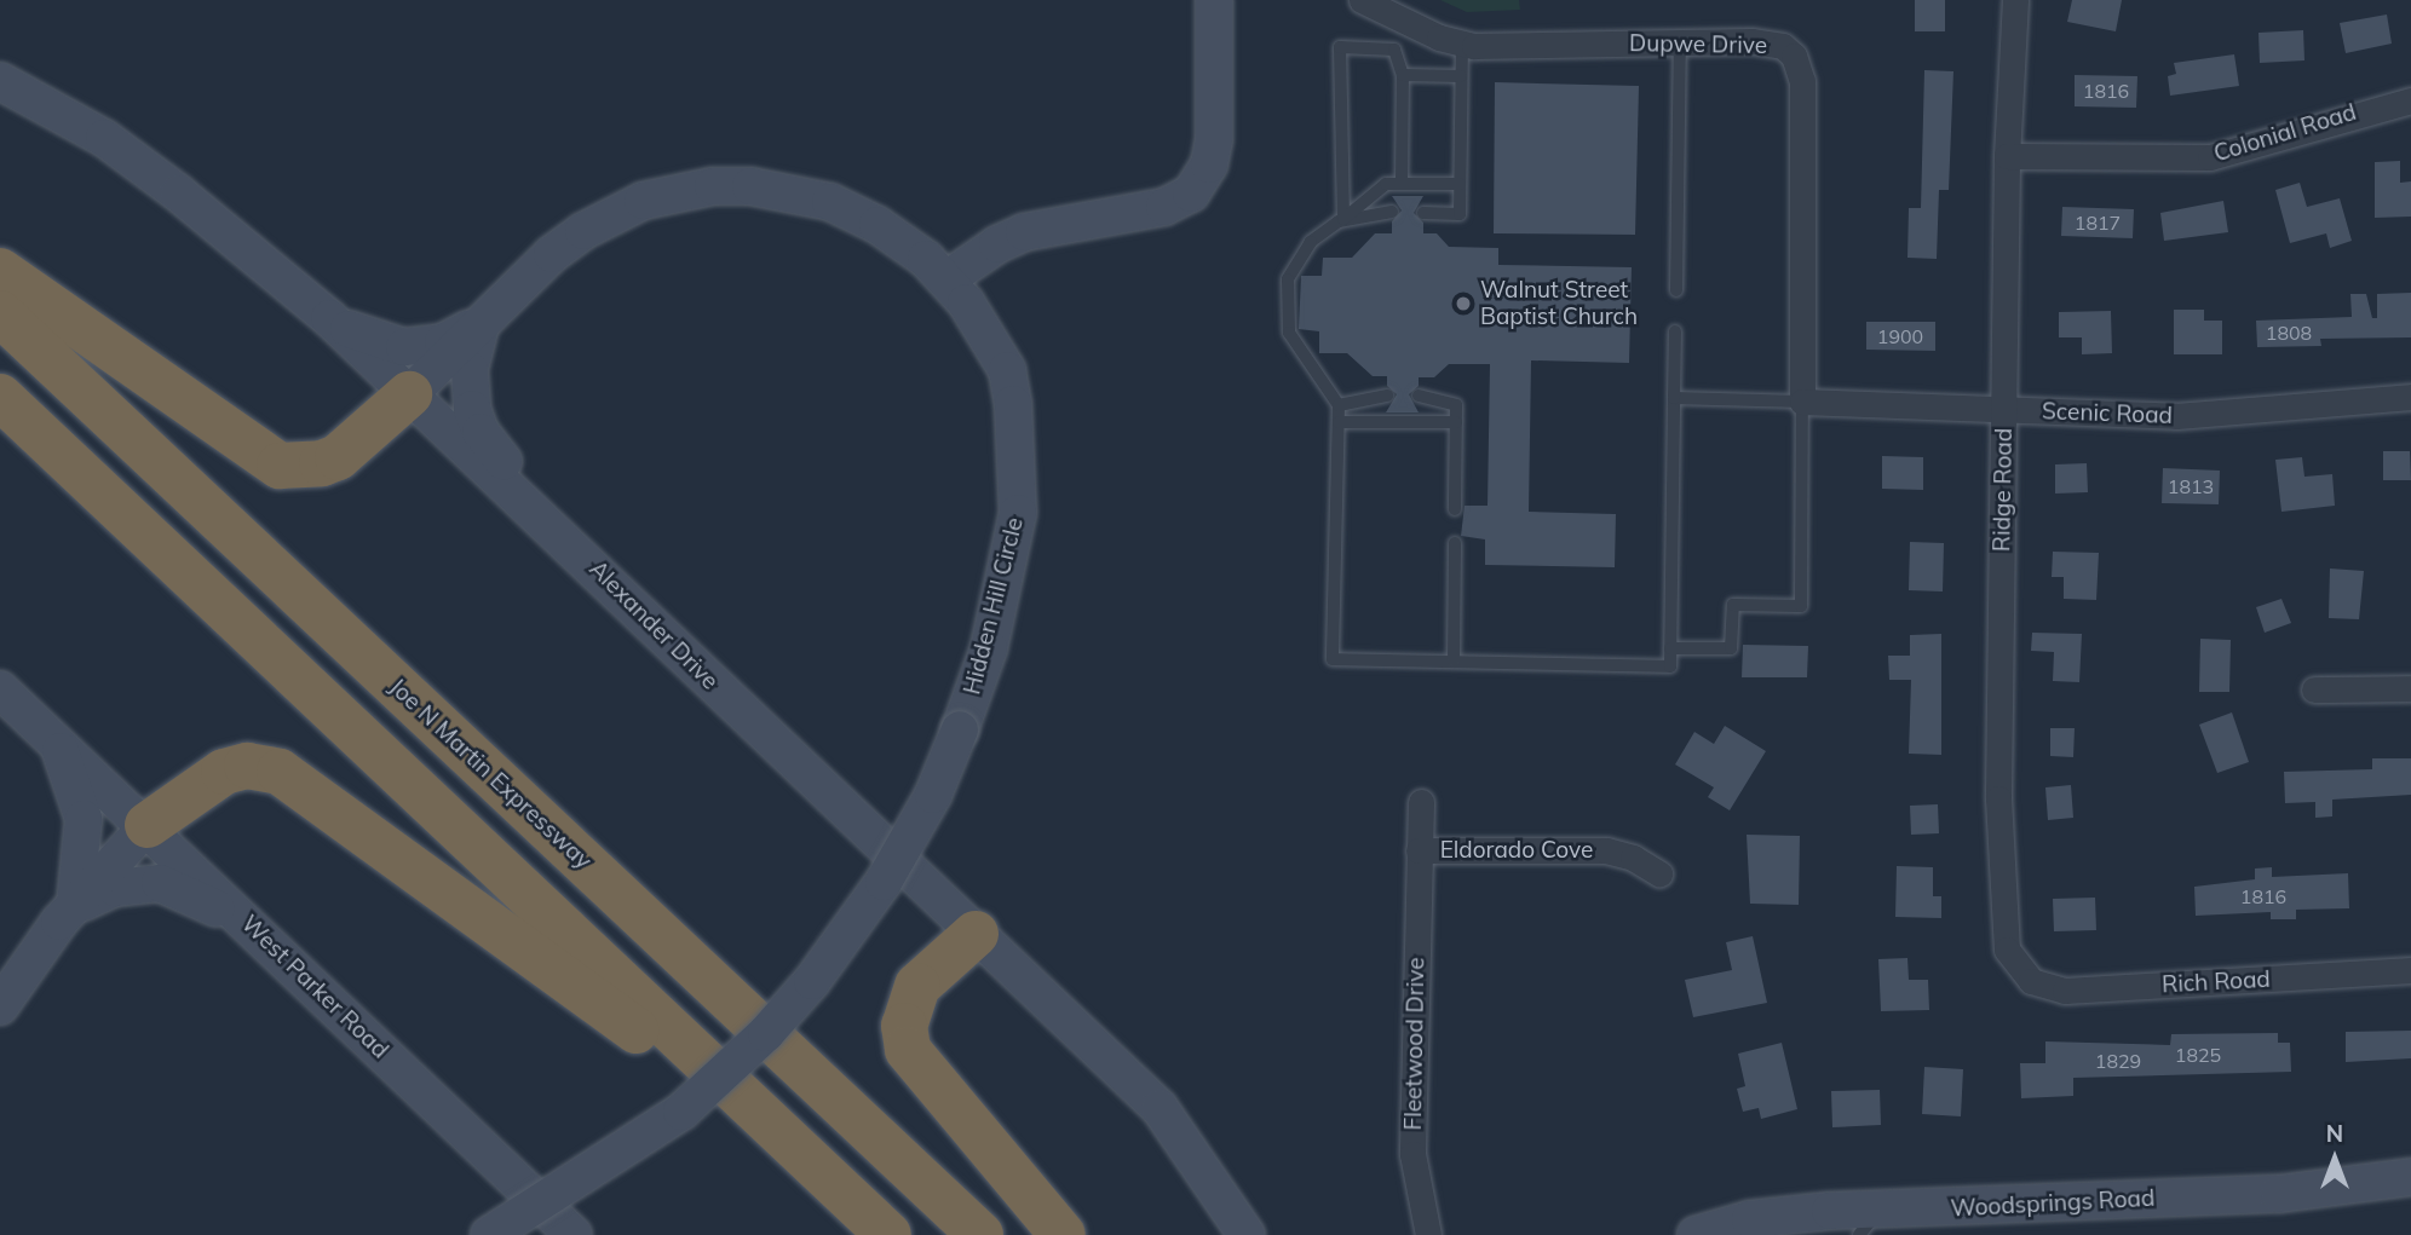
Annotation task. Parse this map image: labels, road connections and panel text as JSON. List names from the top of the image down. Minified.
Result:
{"streets":{"highway":["Joe N Martin Expressway"],"street":["Dupwe Drive","Colonial Road","Scenic Road","Ridge Road","Hidden Hill Circle","Alexander Drive","Eldorado Cove","Rich Road","West Parker Road","Fleetwood Drive","Woodsprings Road"]},"crossings":[["Dupwe Drive","Scenic Road"],["Colonial Road","Ridge Road"],["Scenic Road","Ridge Road"],["Ridge Road","Rich Road"],["Hidden Hill Circle","Alexander Drive"],["Eldorado Cove","Fleetwood Drive"]],"places":["Walnut Street Baptist Church"],"house_numbers":["1816","1817","1808","1900","1813","1816","1825","1829"],"north":"top"}
